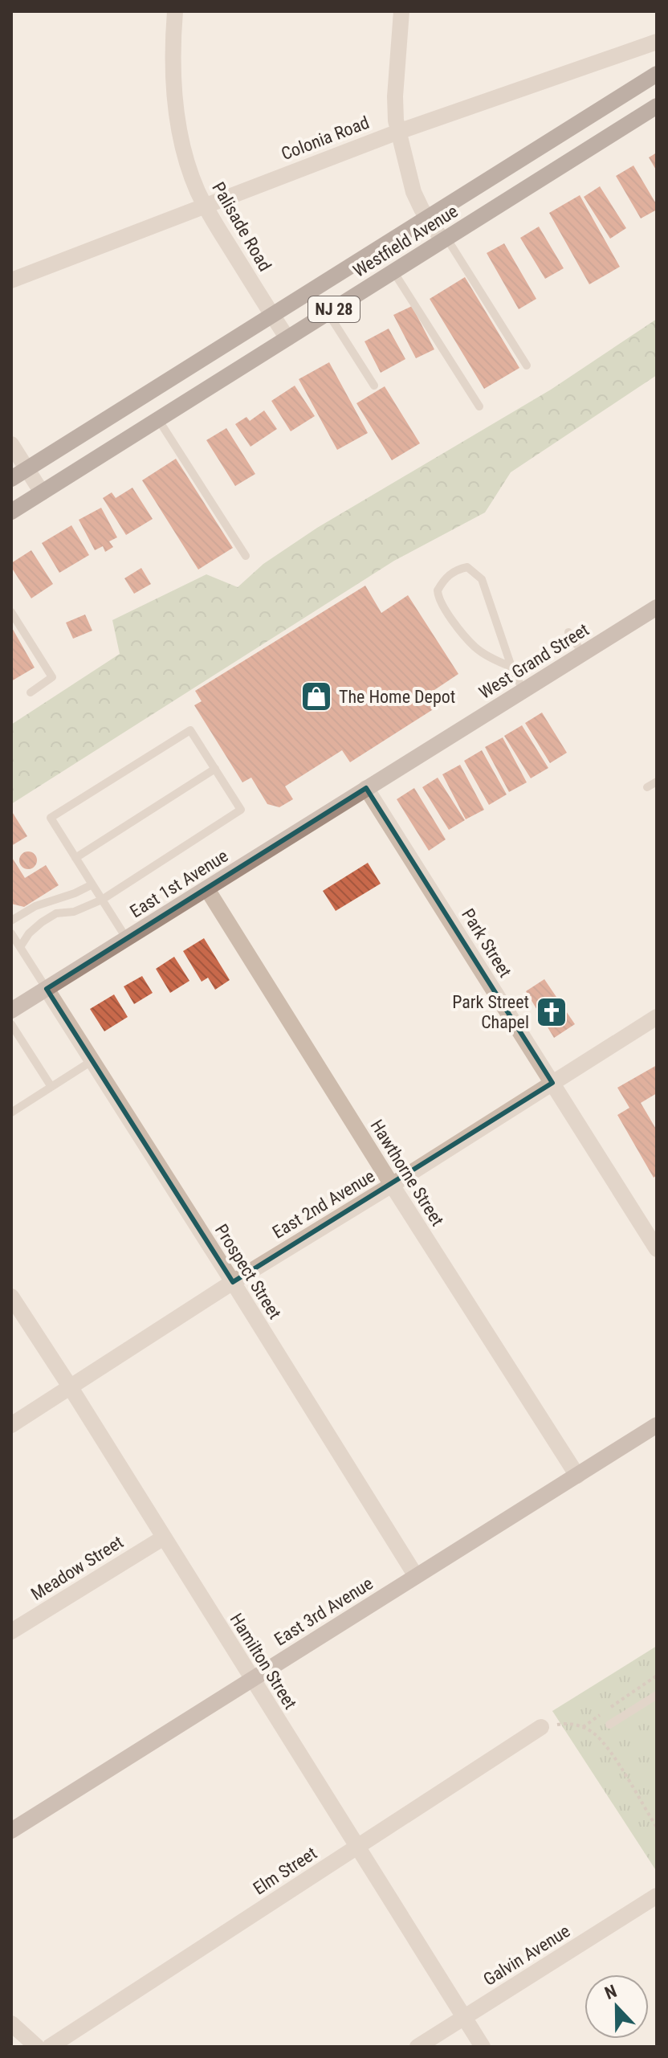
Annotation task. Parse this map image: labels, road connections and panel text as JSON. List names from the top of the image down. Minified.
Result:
{"streets":{"main road":["Westfield Avenue","NJ 28"],"street":["Colonia Road","Palisade Road","West Grand Street","East 1st Avenue","Park Street","Hawthorne Street","East 2nd Avenue","Prospect Street","Meadow Street","East 3rd Avenue","Hamilton Street","Elm Street","Galvin Avenue"]},"crossings":[["Colonia Road","Palisade Road"],["Palisade Road","Westfield Avenue"],["West Grand Street","East 1st Avenue"],["West Grand Street","Park Street"],["East 1st Avenue","Park Street"],["East 1st Avenue","Hawthorne Street"],["East 1st Avenue","Prospect Street"],["Park Street","East 2nd Avenue"],["Hawthorne Street","East 2nd Avenue"],["Hawthorne Street","East 3rd Avenue"],["East 2nd Avenue","Prospect Street"],["East 2nd Avenue","Hamilton Street"],["Prospect Street","East 3rd Avenue"],["Meadow Street","Hamilton Street"],["East 3rd Avenue","Hamilton Street"],["Hamilton Street","Elm Street"],["Hamilton Street","Galvin Avenue"]],"places":{"shop":["The Home Depot"],"church":["Park Street Chapel"]},"north":"top"}
